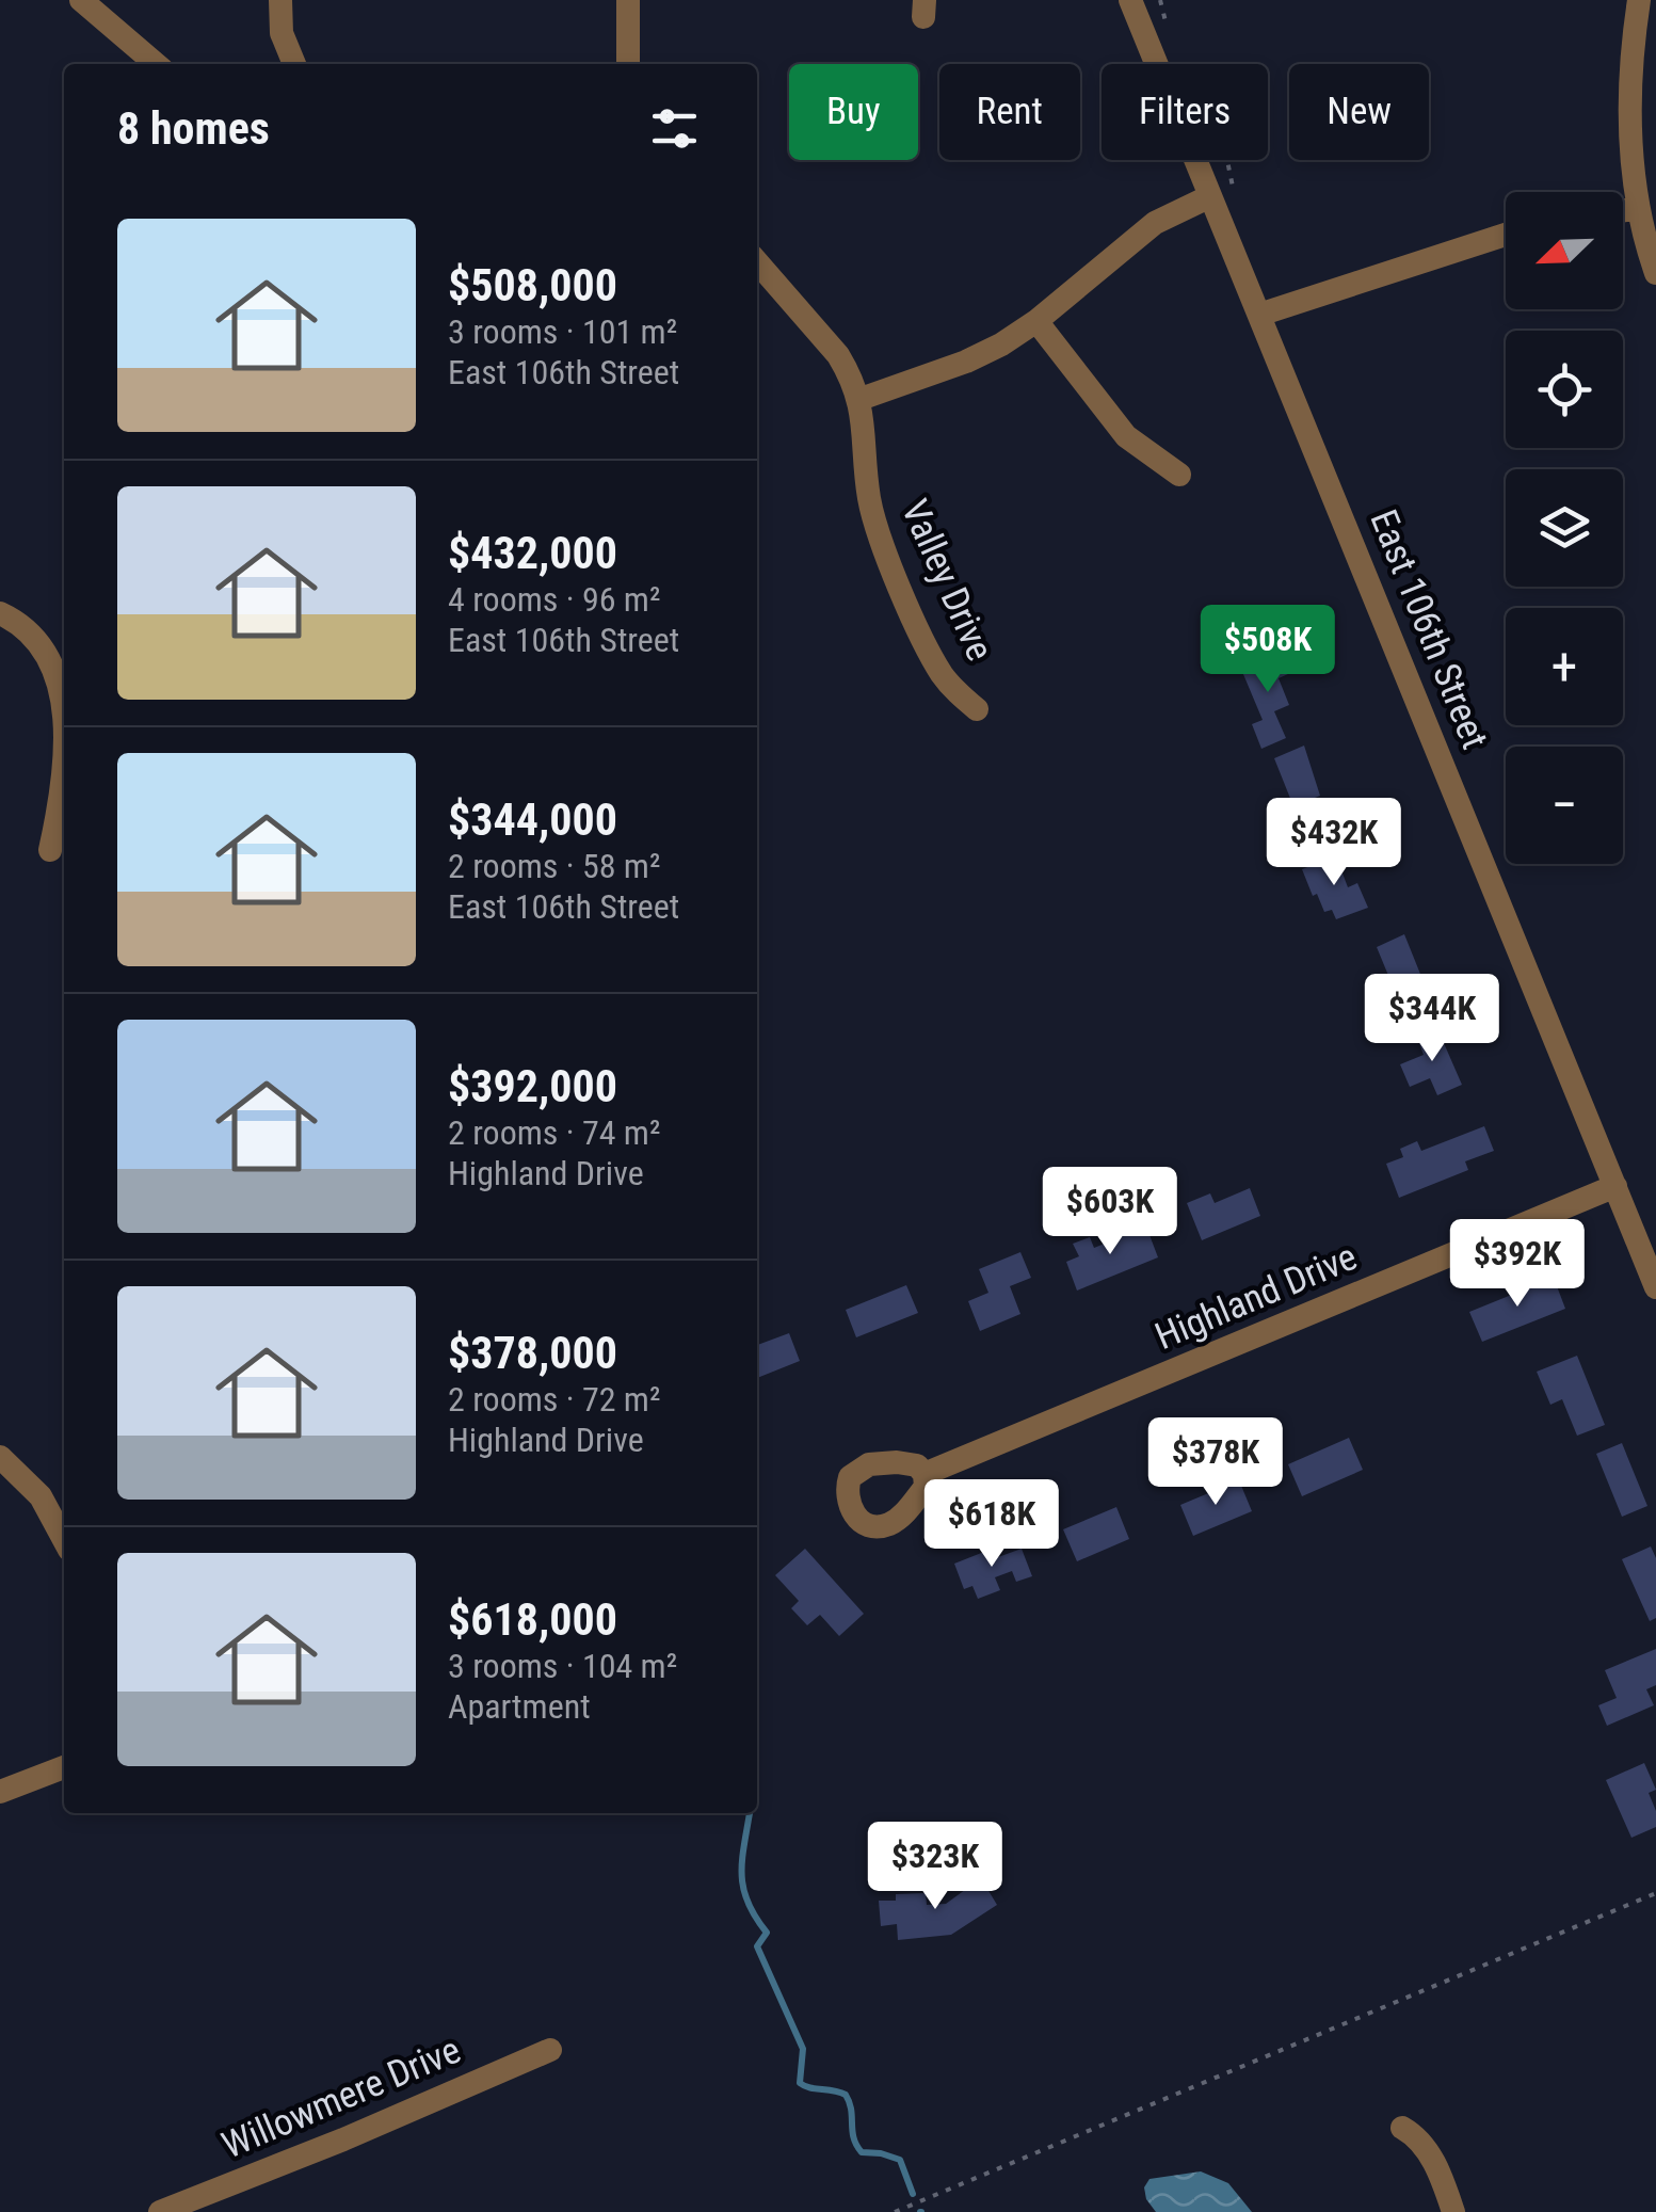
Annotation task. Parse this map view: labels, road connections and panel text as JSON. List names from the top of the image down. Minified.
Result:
{"streets":{"street":["Valley Drive","East 106th Street","Highland Drive","Willowmere Drive"]},"crossings":[["East 106th Street","Highland Drive"]],"north":"bottom left","page":{"chip":["Buy","Rent","Filters","New"],"heading":"8 homes","map_buttons":["+","−"],"list":[{"name":"$508,000","note":"3 rooms · 101 m² · East 106th Street"},{"name":"$432,000","note":"4 rooms · 96 m² · East 106th Street"},{"name":"$344,000","note":"2 rooms · 58 m² · East 106th Street"},{"name":"$392,000","note":"2 rooms · 74 m² · Highland Drive"},{"name":"$378,000","note":"2 rooms · 72 m² · Highland Drive"},{"name":"$618,000","note":"3 rooms · 104 m² · Apartment"}],"price":["$508K","$432K","$344K","$603K","$392K","$378K","$618K","$323K"]}}
